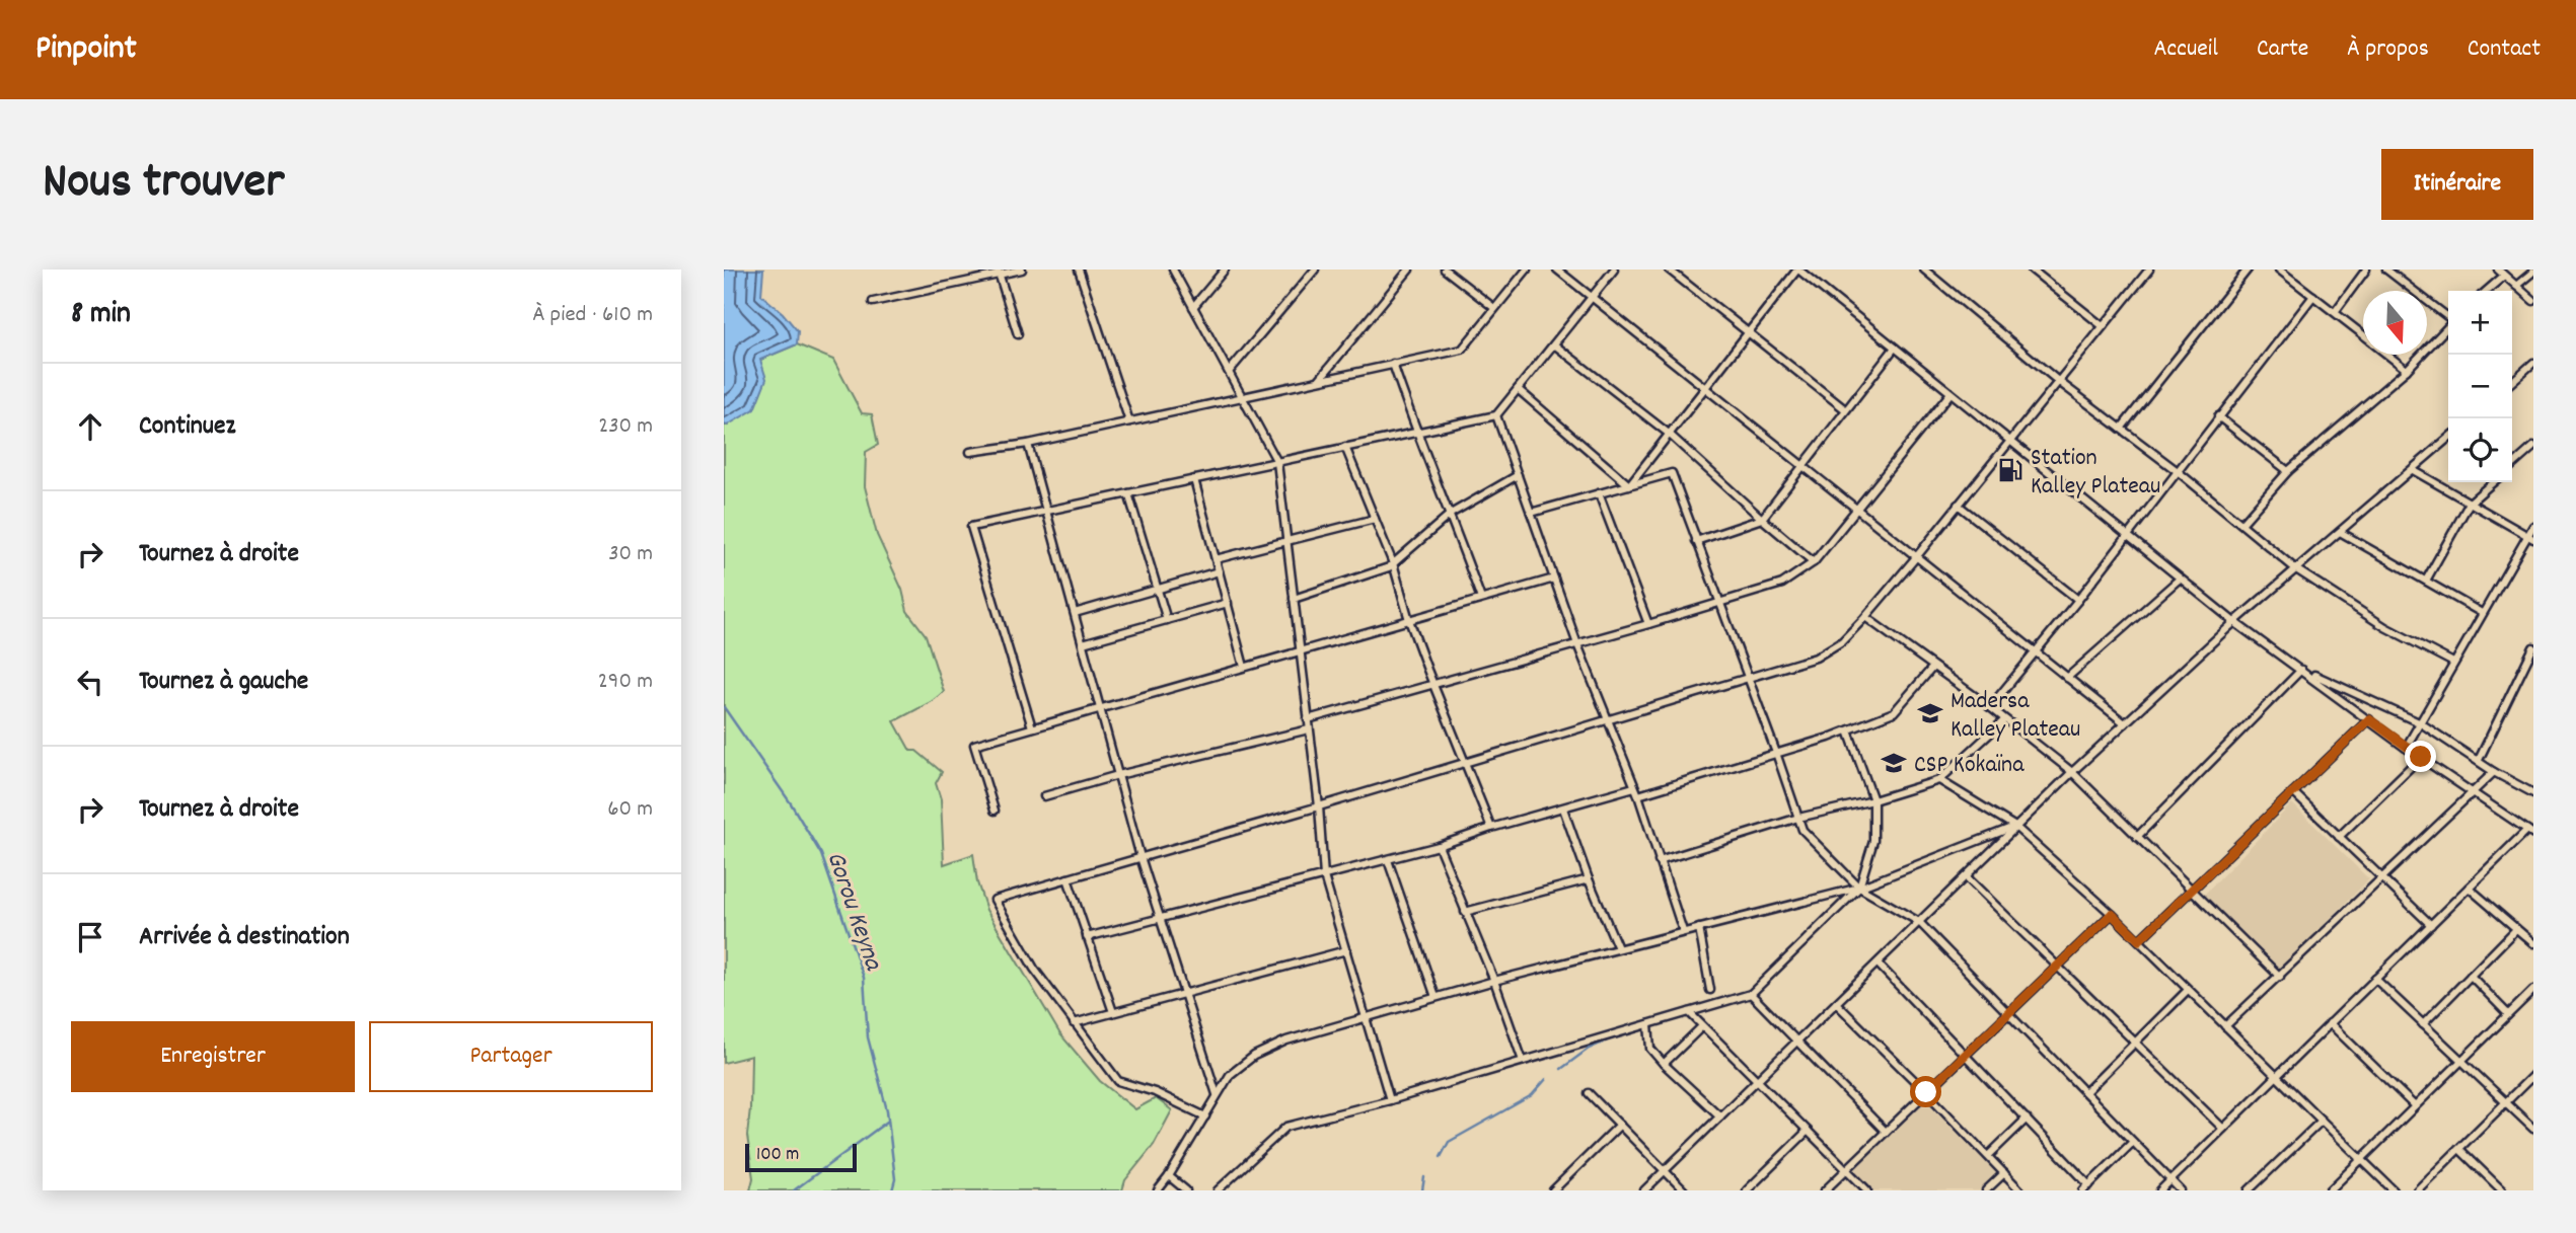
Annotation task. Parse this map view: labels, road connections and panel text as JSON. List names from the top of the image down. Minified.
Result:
{"water":["Gorou Keyna"],"places":{"fuel station":["Station Kalley Plateau"],"school or university":["Madersa Kalley Plateau","CSP Kokaïna"]},"scale_bar":"100 m","north":"bottom","page":{"header":"Pinpoint","nav":["Accueil","Carte","À propos","Contact"],"title":"Nous trouver","buttons":["Itinéraire",["Enregistrer","Partager"]],"heading":["8 min","À pied · 610 m"],"map_buttons":["+","−"],"list":[["Continuez","230 m"],["Tournez à droite","30 m"],["Tournez à gauche","290 m"],["Tournez à droite","60 m"],"Arrivée à destination"],"scale":"100 m"}}
